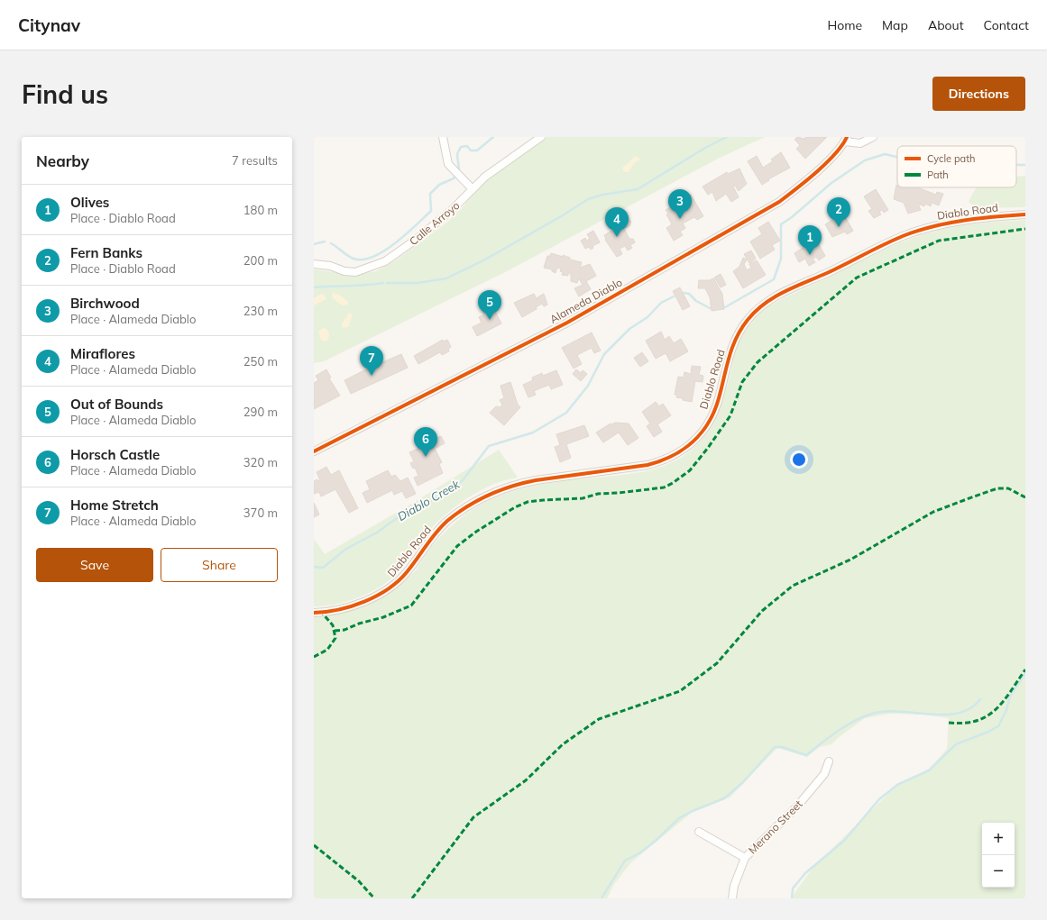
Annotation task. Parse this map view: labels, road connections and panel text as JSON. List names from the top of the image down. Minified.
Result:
{"streets":{"street":["Diablo Road","Calle Arroyo","Alameda Diablo","Merano Street"]},"water":["Diablo Creek"],"legend":["Cycle path","Path"],"page":{"header":"Citynav","nav":["Home","Map","About","Contact"],"buttons":["Directions",["Save","Share"]],"title":"Find us","heading":["Nearby","7 results"],"list":[{"mark":"1","name":"Olives","note":"Place · Diablo Road","value":"180 m"},{"mark":"2","name":"Fern Banks","note":"Place · Diablo Road","value":"200 m"},{"mark":"3","name":"Birchwood","note":"Place · Alameda Diablo","value":"230 m"},{"mark":"4","name":"Miraflores","note":"Place · Alameda Diablo","value":"250 m"},{"mark":"5","name":"Out of Bounds","note":"Place · Alameda Diablo","value":"290 m"},{"mark":"6","name":"Horsch Castle","note":"Place · Alameda Diablo","value":"320 m"},{"mark":"7","name":"Home Stretch","note":"Place · Alameda Diablo","value":"370 m"}],"pins":["3","2","4","1","5","7","6"],"map_buttons":["+","−"]}}
